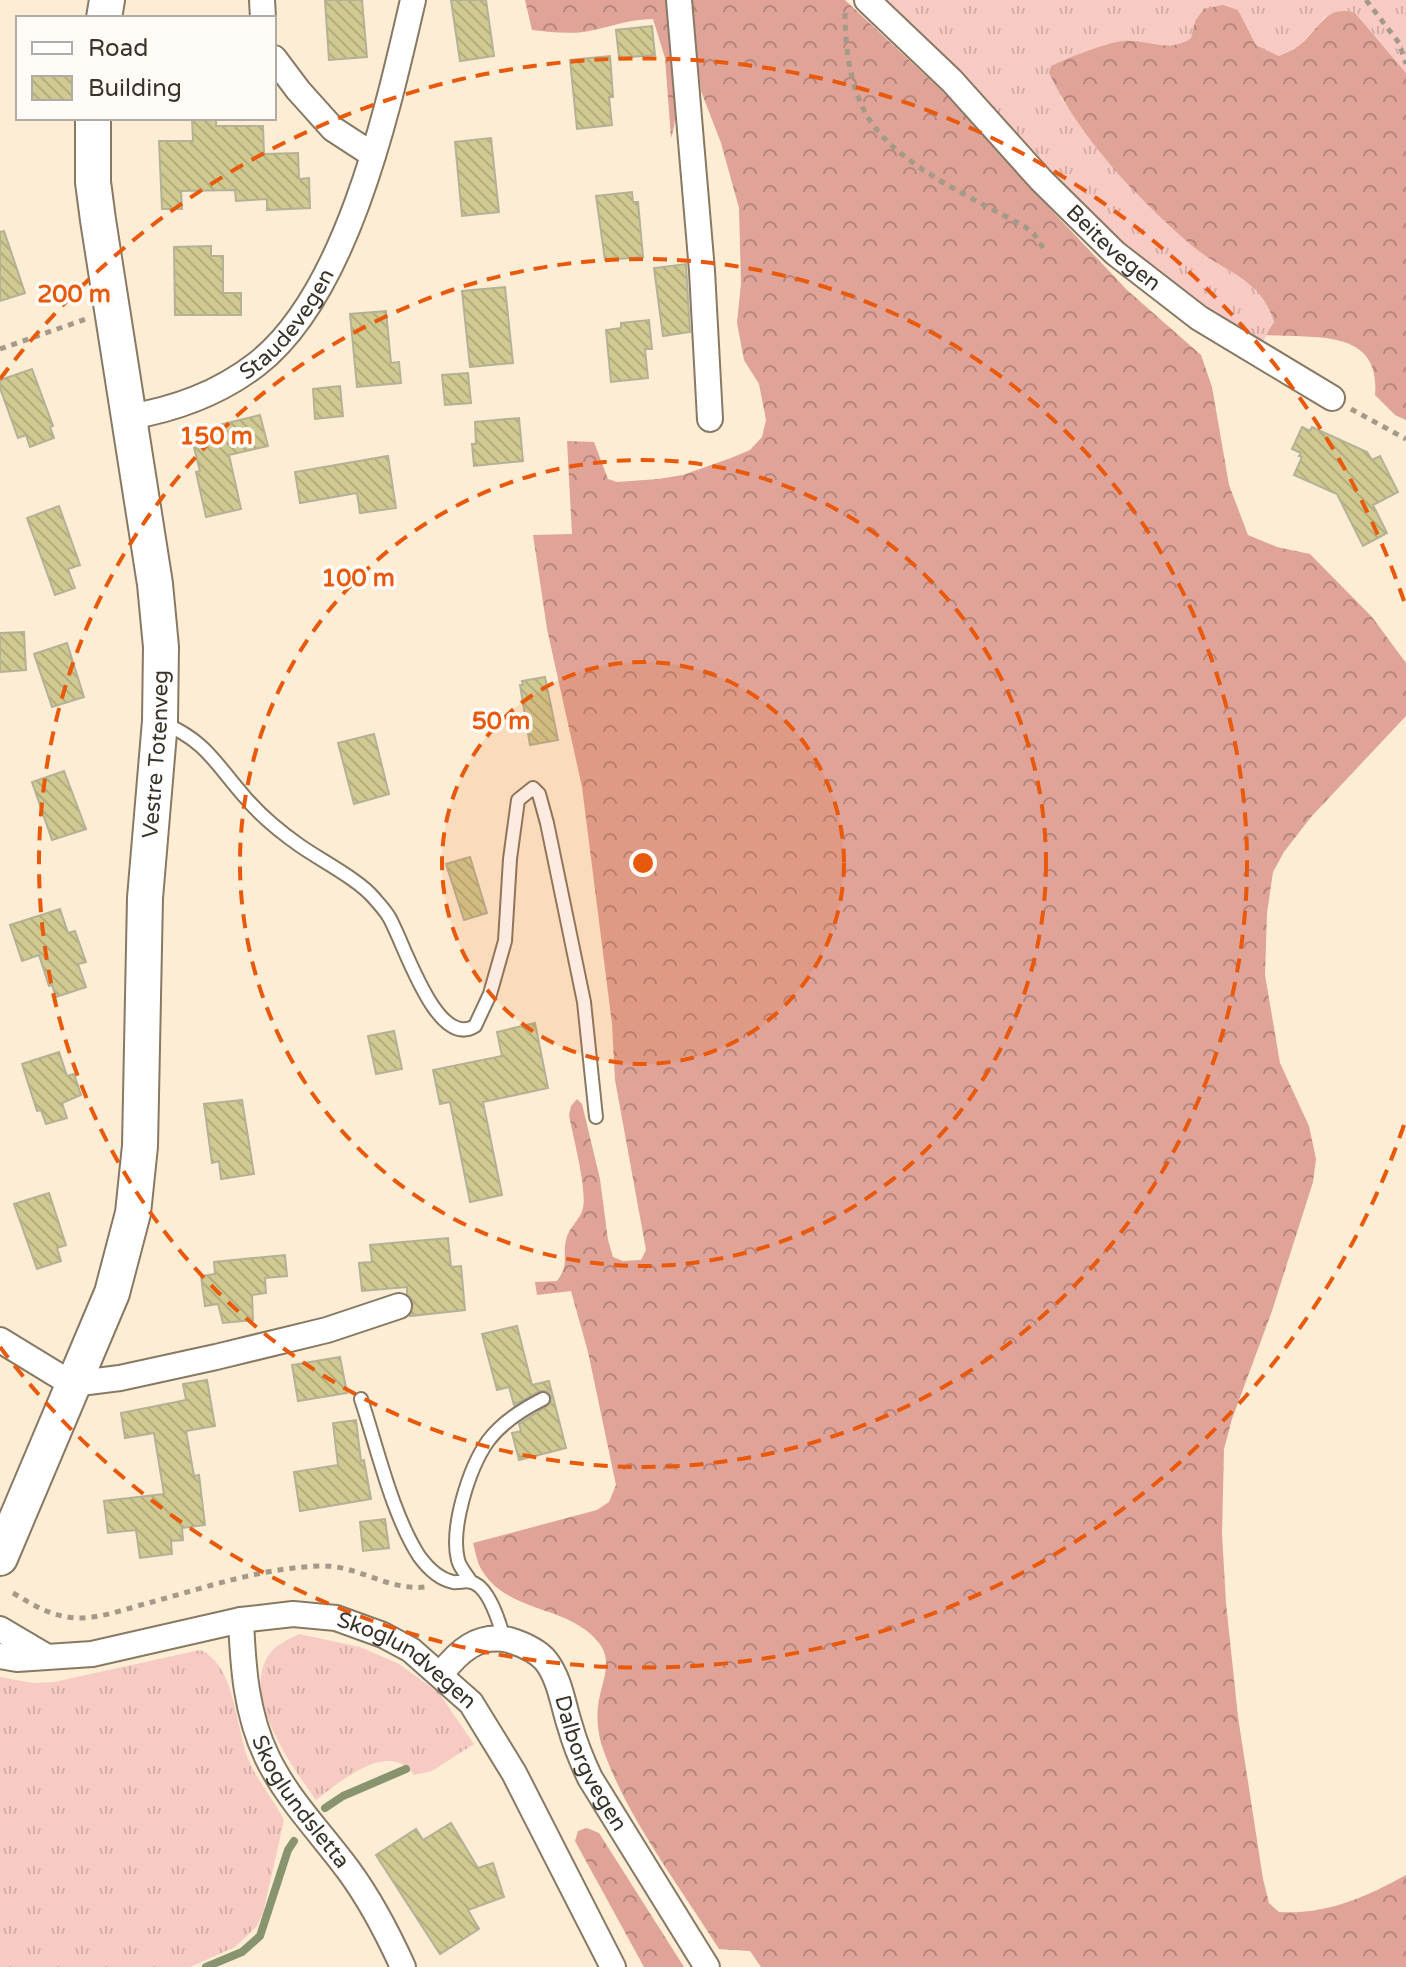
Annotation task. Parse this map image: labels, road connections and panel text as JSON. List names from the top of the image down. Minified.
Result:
{"streets":{"street":["Beitevegen","Staudevegen","Vestre Totenveg","Skoglundvegen","Dalborgvegen","Skoglundsletta"]},"crossings":[["Staudevegen","Vestre Totenveg"],["Skoglundvegen","Skoglundsletta"]],"legend":["Road","Building"],"rings":["200 m","150 m","100 m","50 m"]}
